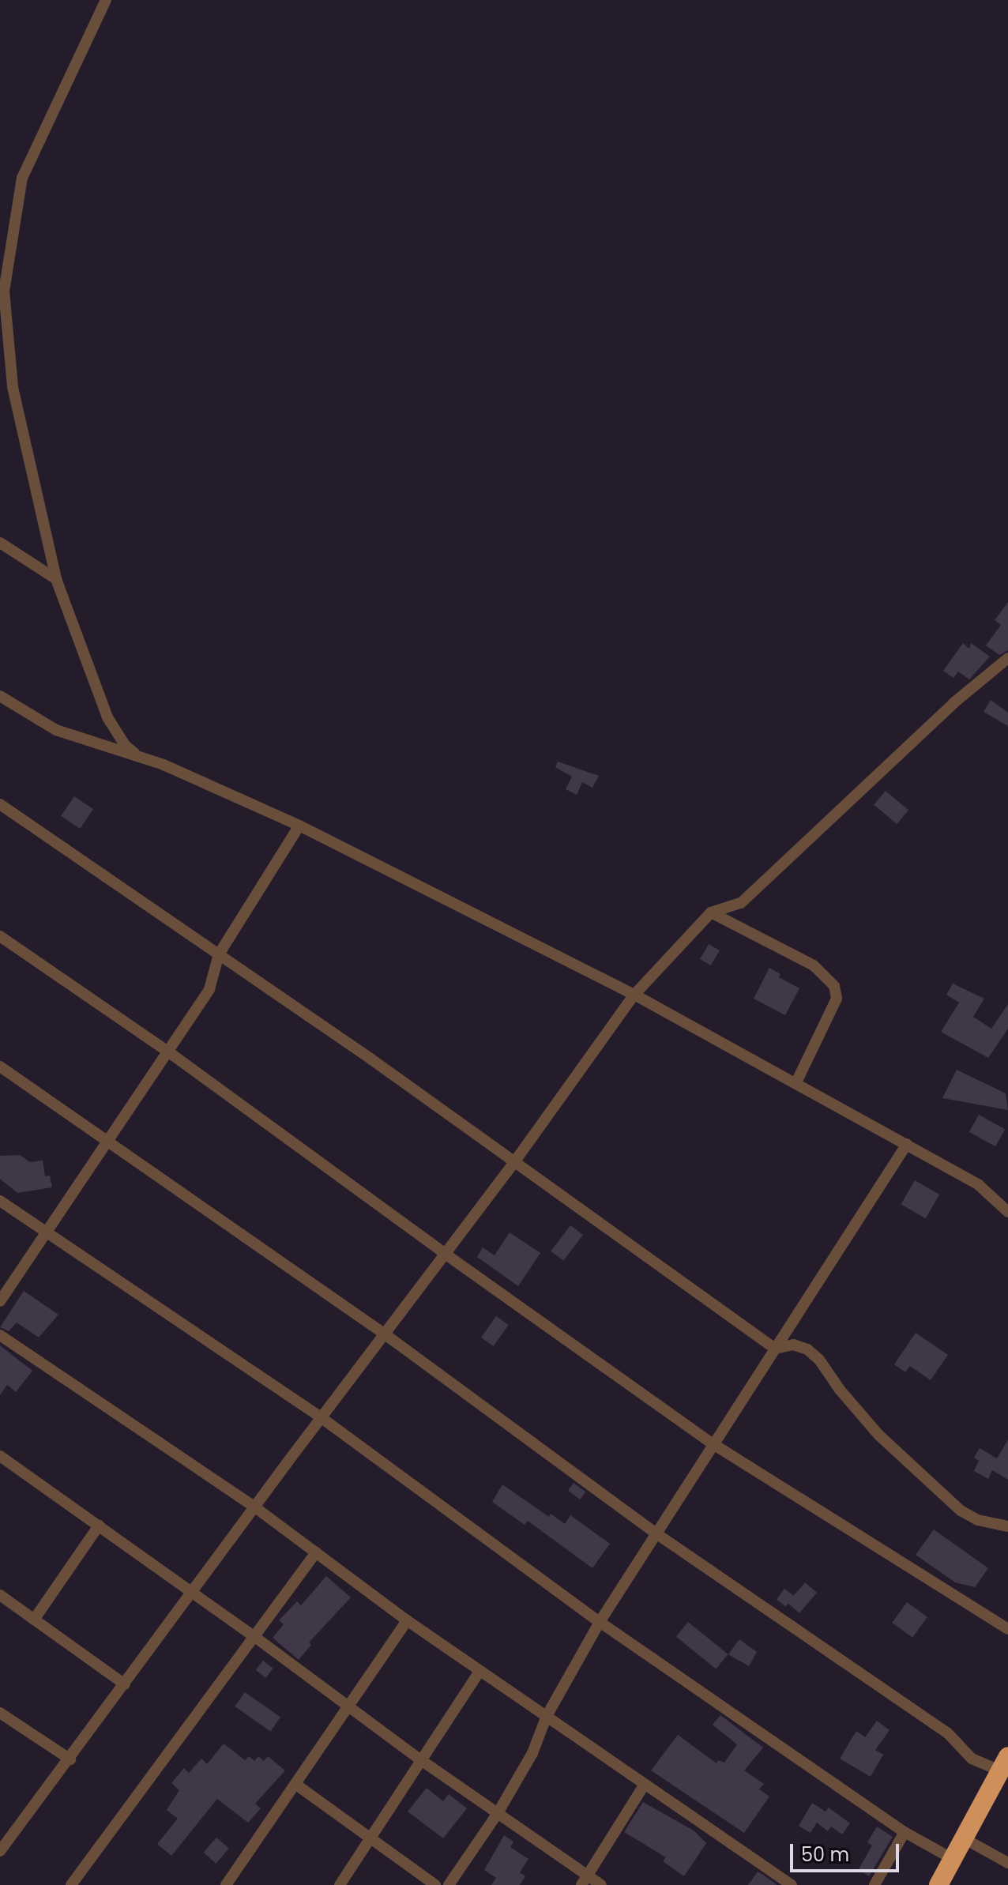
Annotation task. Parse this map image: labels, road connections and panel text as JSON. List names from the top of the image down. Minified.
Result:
{"scale_bar":"50 m"}
